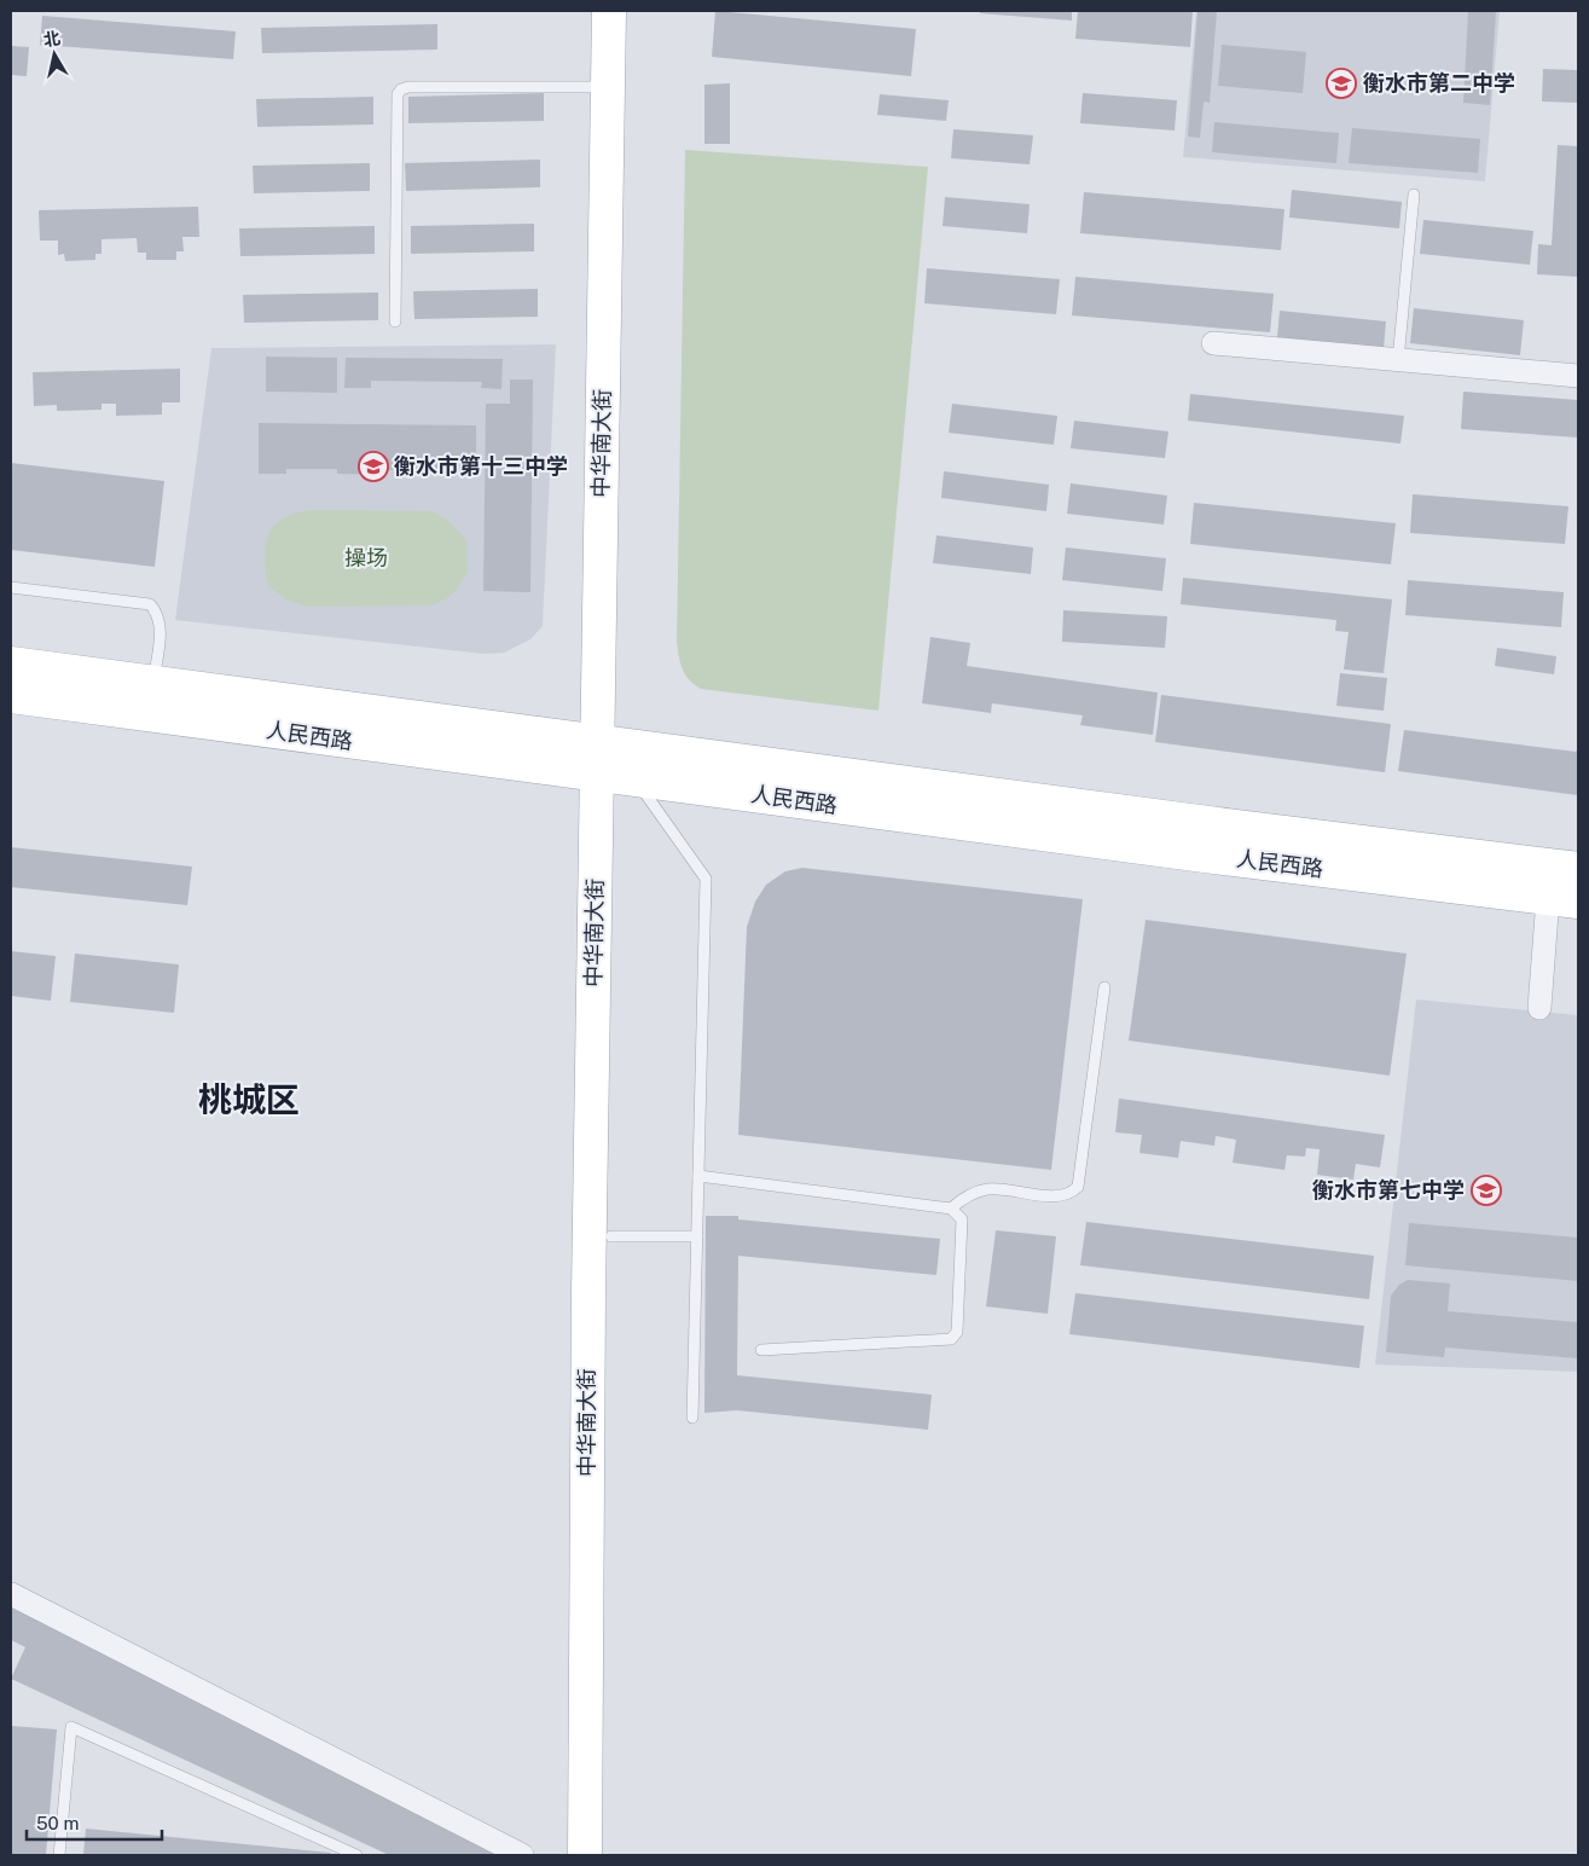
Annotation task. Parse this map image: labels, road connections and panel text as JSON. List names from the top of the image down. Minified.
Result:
{"streets":{"main road":["中华南大街","人民西路"]},"crossings":[["中华南大街","人民西路"]],"districts":["桃城区"],"parks":["操场"],"places":{"school or university":["衡水市第二中学","衡水市第十三中学","衡水市第七中学"]},"scale_bar":"50 m","north":"top"}
